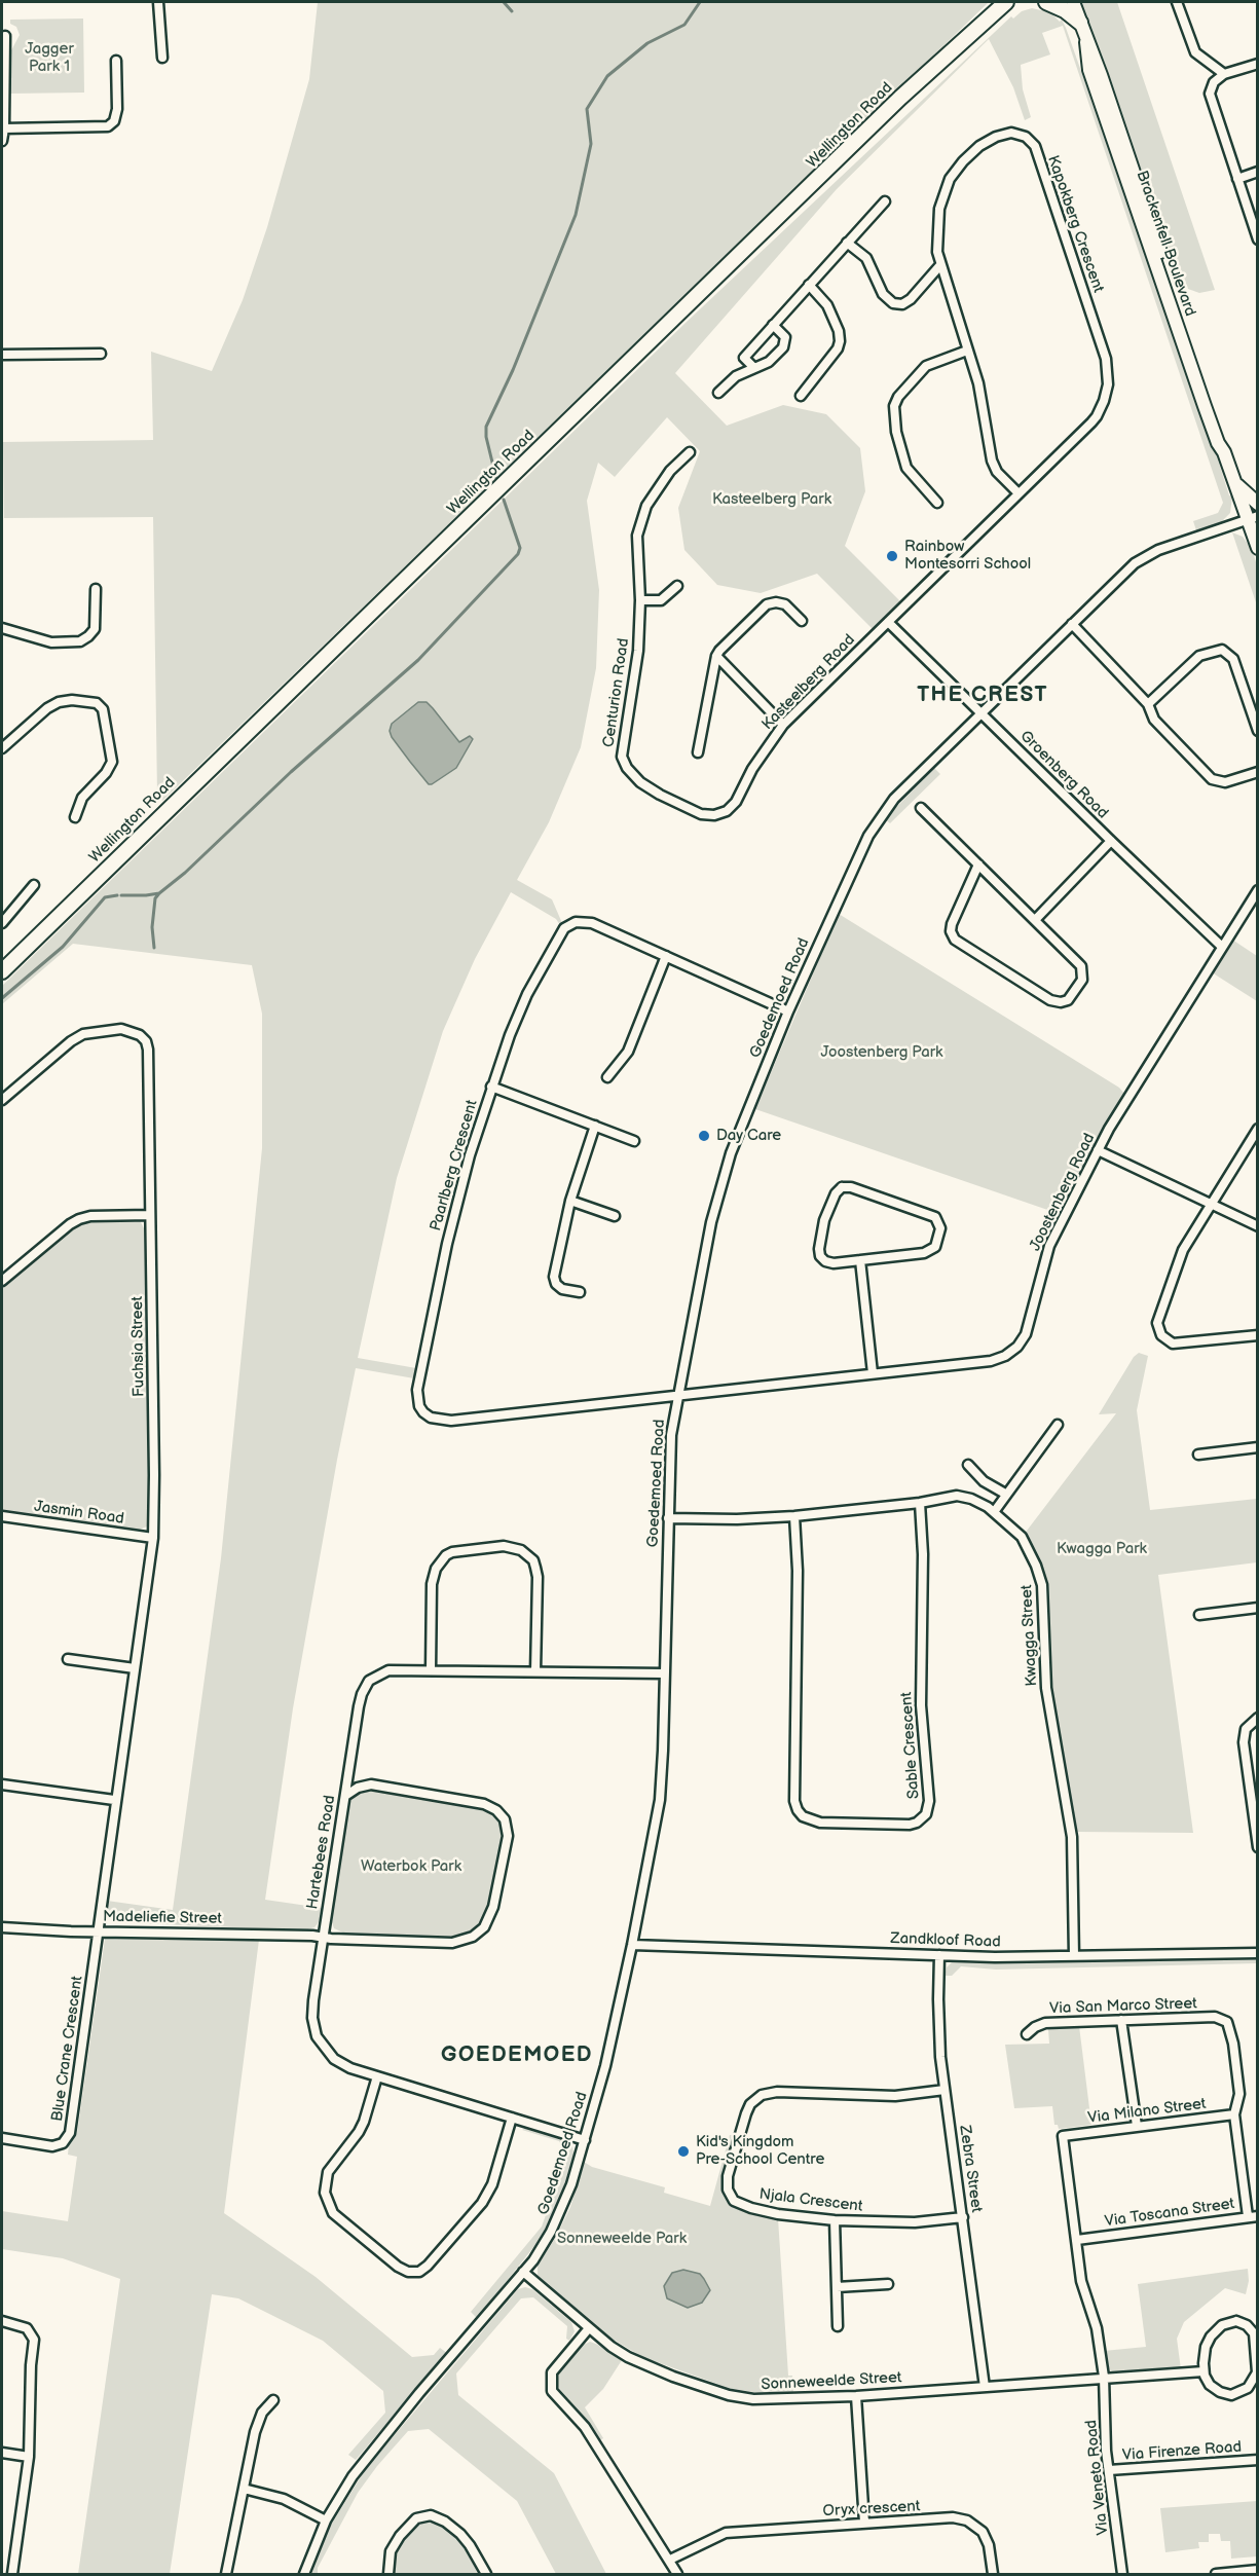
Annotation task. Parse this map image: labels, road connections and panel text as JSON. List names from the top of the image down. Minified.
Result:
{"streets":{"main road":["Wellington Road"],"street":["Kapokberg Crescent","Brackenfell Boulevard","Kasteelberg Road","Centurion Road","Groenberg Road","Goedemoed Road","Paarlberg Crescent","Joostenberg Road","Fuchsia Street","Jasmin Road","Kwagga Street","Sable Crescent","Hartebees Road","Madeliefie Street","Zandkloof Road","Via San Marco Street","Blue Crane Crescent","Via Milano Street","Zebra Street","Njala Crescent","Via Toscana Street","Sonneweelde Street","Via Firenze Road","Via Veneto Road","Oryx crescent"]},"crossings":[["Kapokberg Crescent","Kasteelberg Road"],["Kapokberg Crescent","Groenberg Road"],["Brackenfell Boulevard","Goedemoed Road"],["Kasteelberg Road","Centurion Road"],["Kasteelberg Road","Groenberg Road"],["Groenberg Road","Goedemoed Road"],["Groenberg Road","Joostenberg Road"],["Goedemoed Road","Paarlberg Crescent"],["Goedemoed Road","Joostenberg Road"],["Goedemoed Road","Kwagga Street"],["Goedemoed Road","Hartebees Road"],["Goedemoed Road","Zandkloof Road"],["Goedemoed Road","Sonneweelde Street"],["Paarlberg Crescent","Joostenberg Road"],["Fuchsia Street","Jasmin Road"],["Fuchsia Street","Madeliefie Street"],["Fuchsia Street","Blue Crane Crescent"],["Kwagga Street","Sable Crescent"],["Kwagga Street","Zandkloof Road"],["Hartebees Road","Madeliefie Street"],["Madeliefie Street","Blue Crane Crescent"],["Zandkloof Road","Zebra Street"],["Via San Marco Street","Via Toscana Street"],["Via Milano Street","Via Toscana Street"],["Via Milano Street","Via Veneto Road"],["Zebra Street","Njala Crescent"],["Zebra Street","Sonneweelde Street"],["Via Toscana Street","Via Veneto Road"],["Sonneweelde Street","Via Veneto Road"],["Via Firenze Road","Via Veneto Road"]],"districts":["THE CREST","GOEDEMOED"],"parks":["Jagger Park 1","Kasteelberg Park","Joostenberg Park","Kwagga Park","Waterbok Park","Sonneweelde Park"],"places":["Rainbow Montesorri School","Day Care","Kid's Kingdom Pre-School Centre"]}
